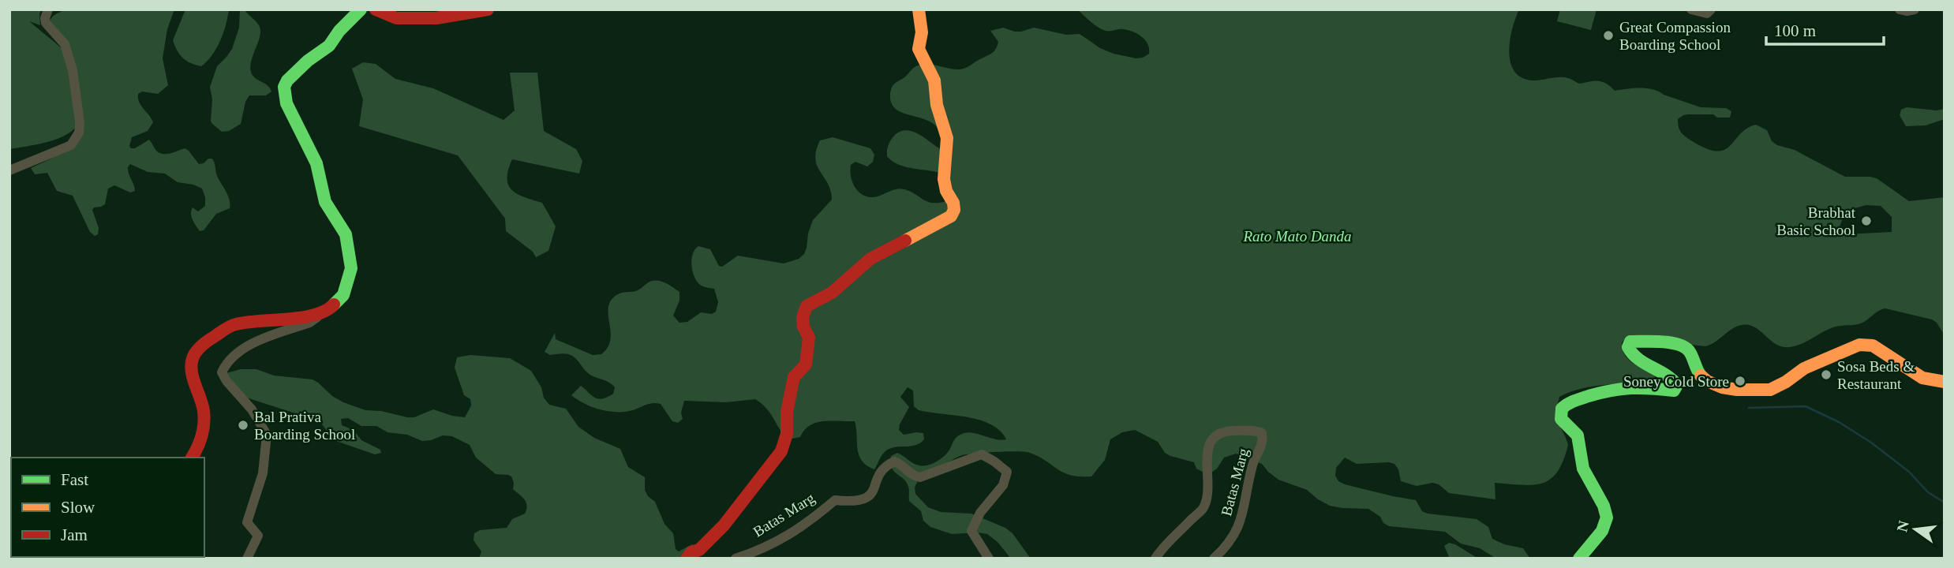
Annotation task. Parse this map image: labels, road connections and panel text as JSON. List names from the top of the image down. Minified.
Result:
{"streets":{"street":["Batas Marg"]},"parks":["Rato Mato Danda"],"places":["Great Compassion Boarding School","Brabhat Basic School","Sosa Beds & Restaurant","Soney Cold Store","Bal Prativa Boarding School"],"legend":["Fast","Slow","Jam"],"scale_bar":"100 m","north":"left"}
